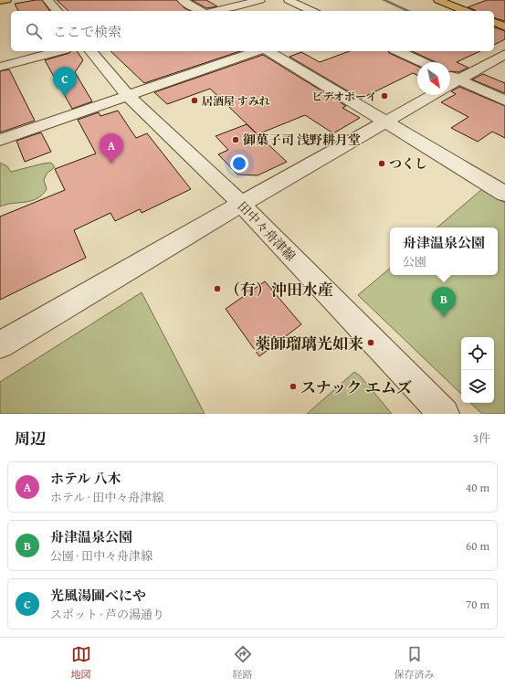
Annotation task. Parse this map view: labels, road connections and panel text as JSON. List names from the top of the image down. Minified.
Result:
{"streets":{"street":["田中々舟津線"]},"places":["ビデオボーイ","居酒屋 すみれ","御菓子司 浅野耕月堂","つくし","（有）沖田水産","薬師瑠璃光如来","スナック エムズ"],"north":"bottom right","page":{"search":"ここで検索","pins":["C","A","B"],"popup":["舟津温泉公園","公園"],"heading":["周辺","3件"],"list":[{"mark":"A","name":"ホテル 八木","note":"ホテル · 田中々舟津線","value":"40 m"},{"mark":"B","name":"舟津温泉公園","note":"公園 · 田中々舟津線","value":"60 m"},{"mark":"C","name":"光風湯圃べにや","note":"スポット · 芦の湯通り","value":"70 m"}],"nav":["地図","経路","保存済み"]}}
